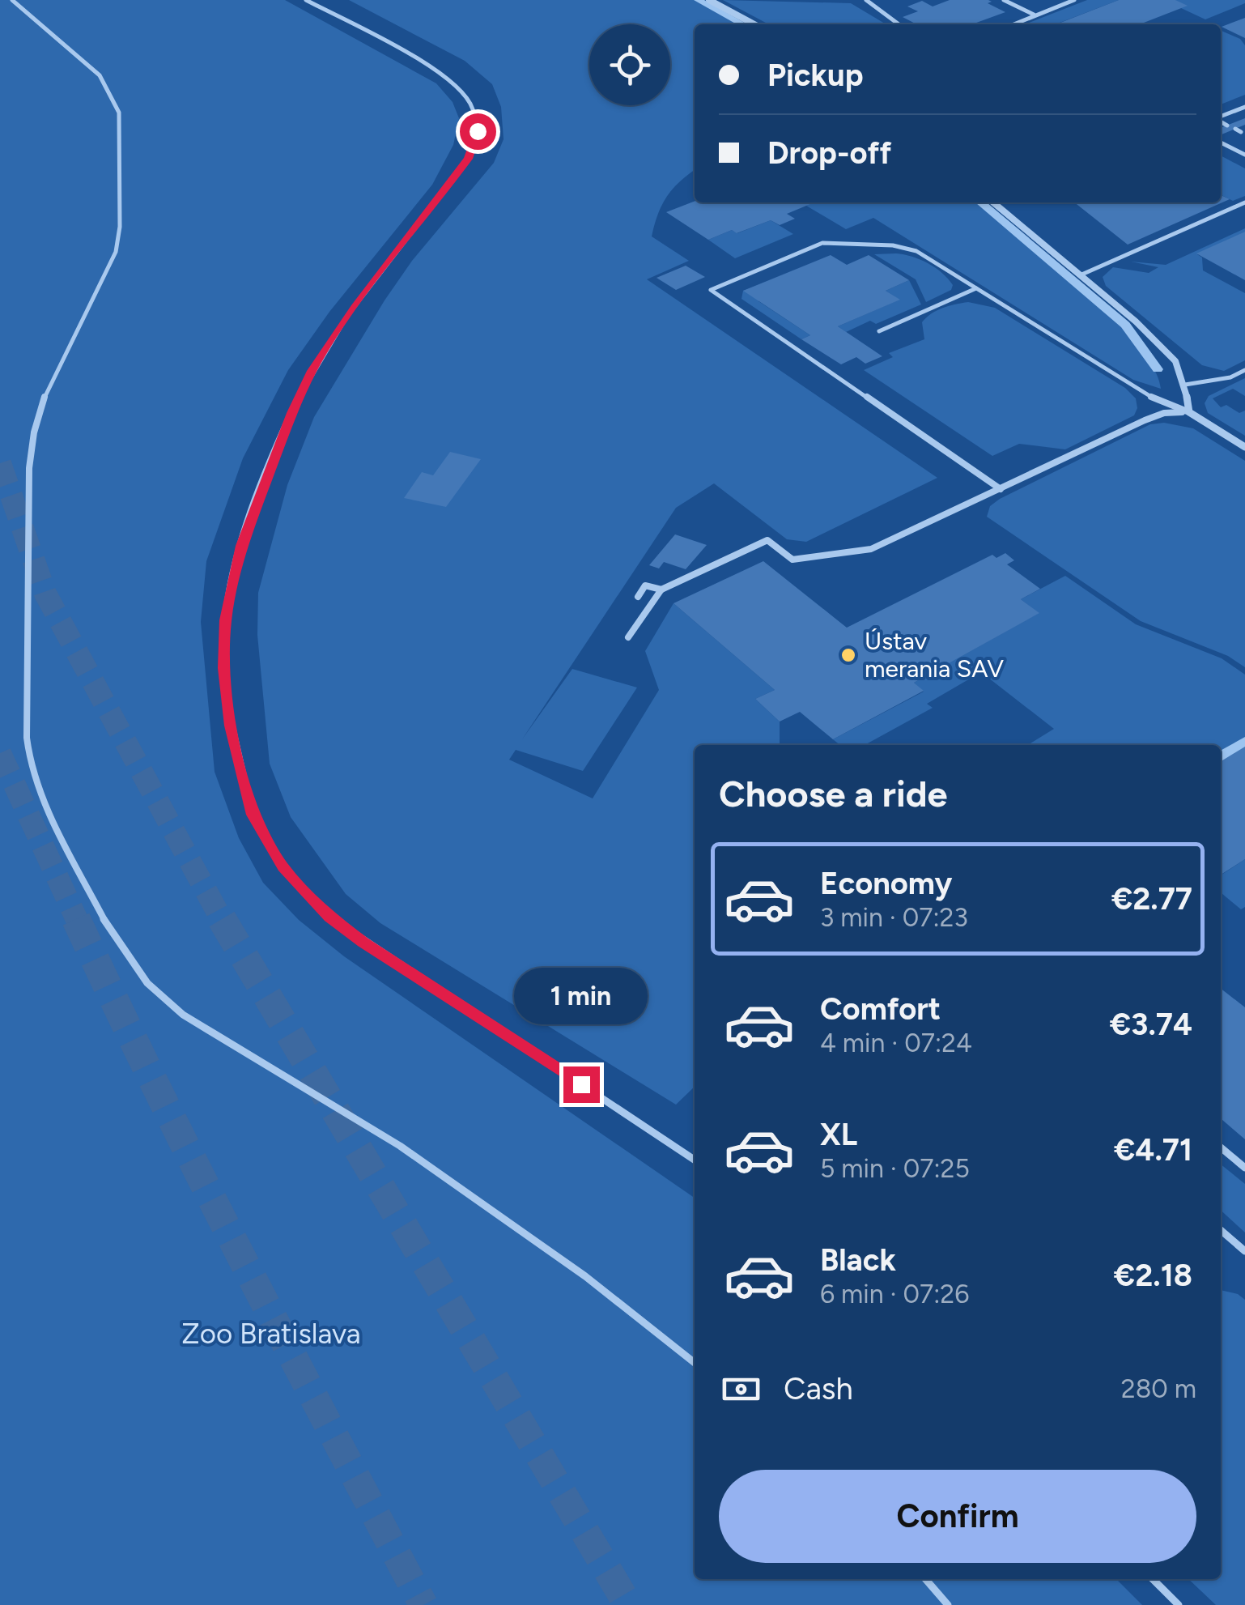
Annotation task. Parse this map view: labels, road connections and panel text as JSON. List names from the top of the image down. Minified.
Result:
{"parks":["Zoo Bratislava"],"places":["Ústav merania SAV"],"page":{"banner":["Pickup","Drop-off"],"heading":"Choose a ride","list":[{"name":"Economy","note":"3 min · 07:23","value":"€2.77"},{"name":"Comfort","note":"4 min · 07:24","value":"€3.74"},{"name":"XL","note":"5 min · 07:25","value":"€4.71"},{"name":"Black","note":"6 min · 07:26","value":"€2.18"}],"bubble":"1 min","pay":["Cash","280 m"],"buttons":"Confirm"}}
